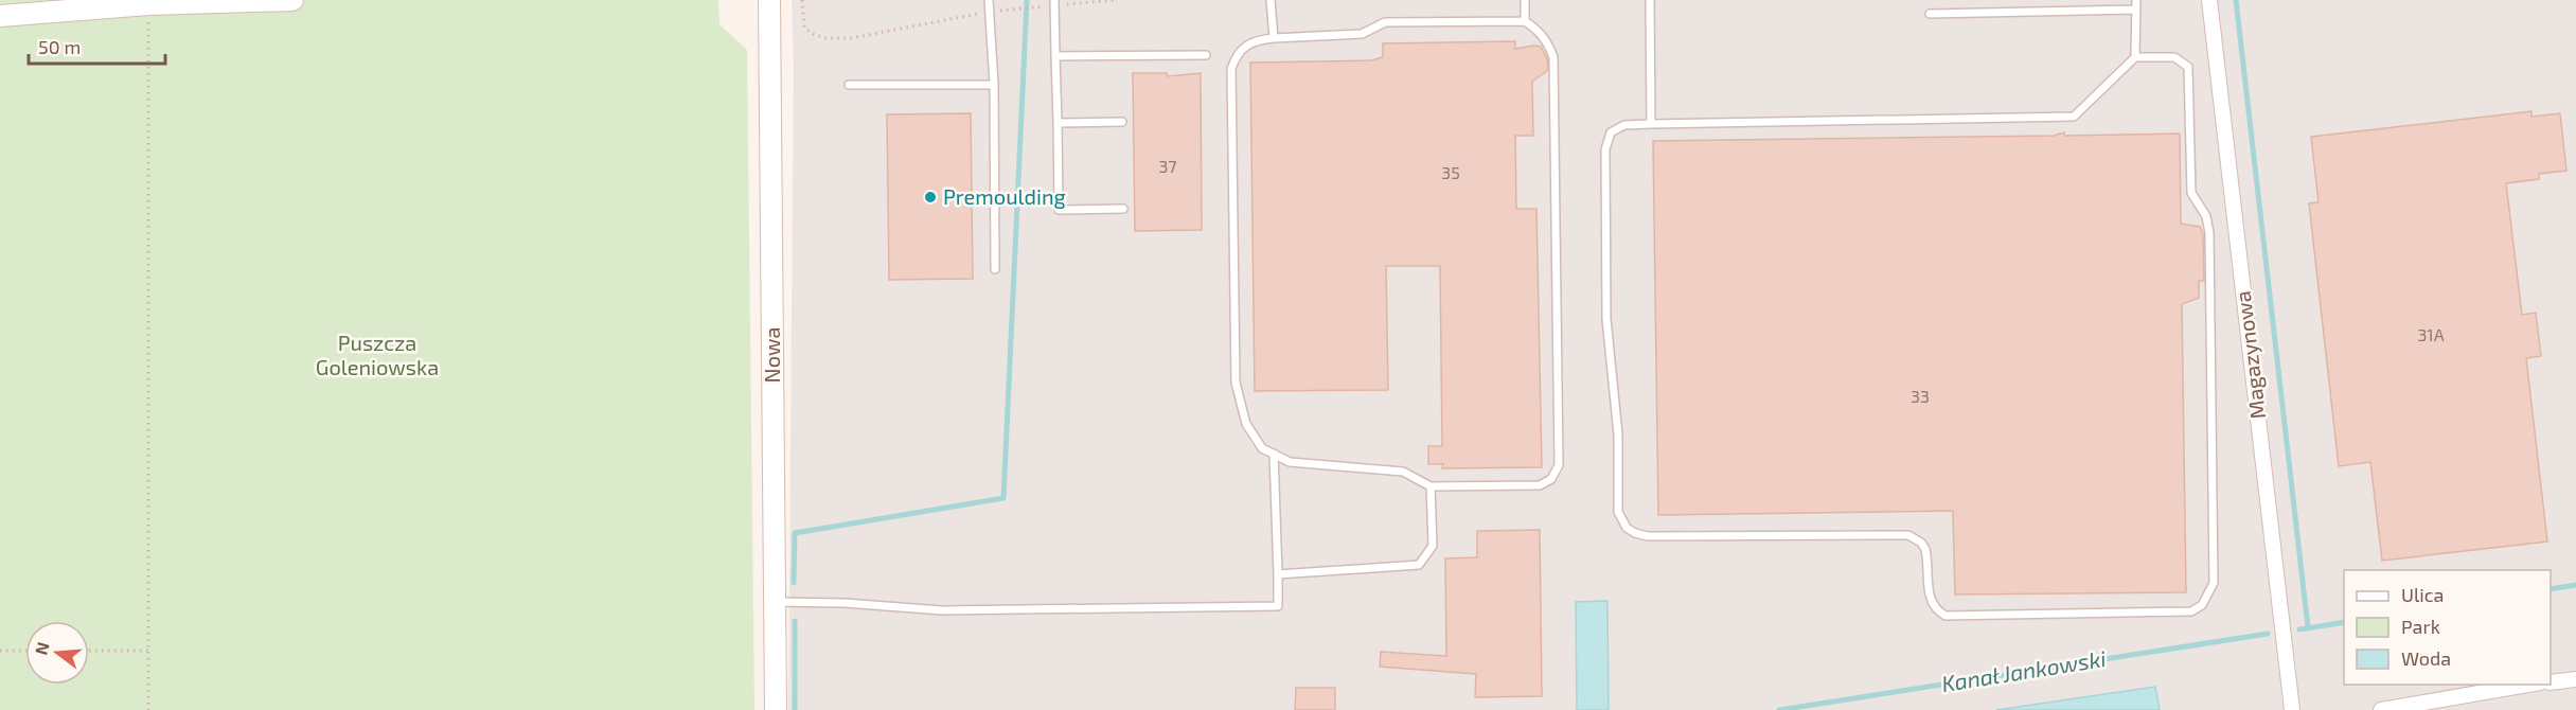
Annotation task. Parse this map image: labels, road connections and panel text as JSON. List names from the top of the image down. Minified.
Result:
{"streets":{"street":["Nowa","Magazynowa"]},"water":["Kanał Jankowski"],"parks":["Puszcza Goleniowska"],"places":["Premoulding"],"house_numbers":["37","35","31A","33"],"legend":["Ulica","Park","Woda"],"scale_bar":"50 m","north":"left"}
